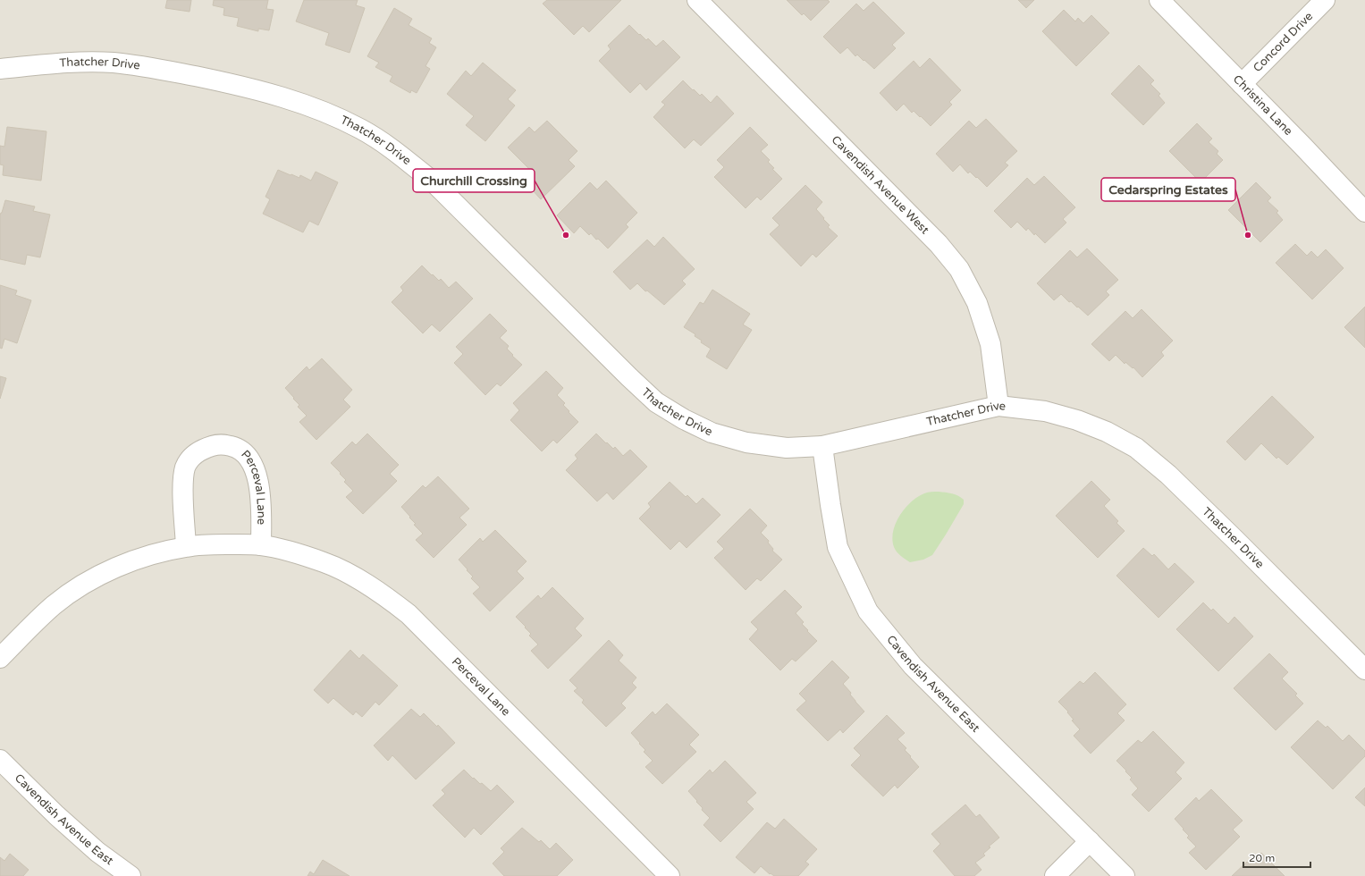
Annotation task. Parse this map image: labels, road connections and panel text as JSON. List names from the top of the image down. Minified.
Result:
{"streets":{"street":["Concord Drive","Thatcher Drive","Christina Lane","Cavendish Avenue West","Perceval Lane","Cavendish Avenue East"]},"crossings":[["Concord Drive","Christina Lane"],["Thatcher Drive","Cavendish Avenue West"],["Thatcher Drive","Cavendish Avenue East"]],"places":["Churchill Crossing","Cedarspring Estates"],"scale_bar":"20 m"}
